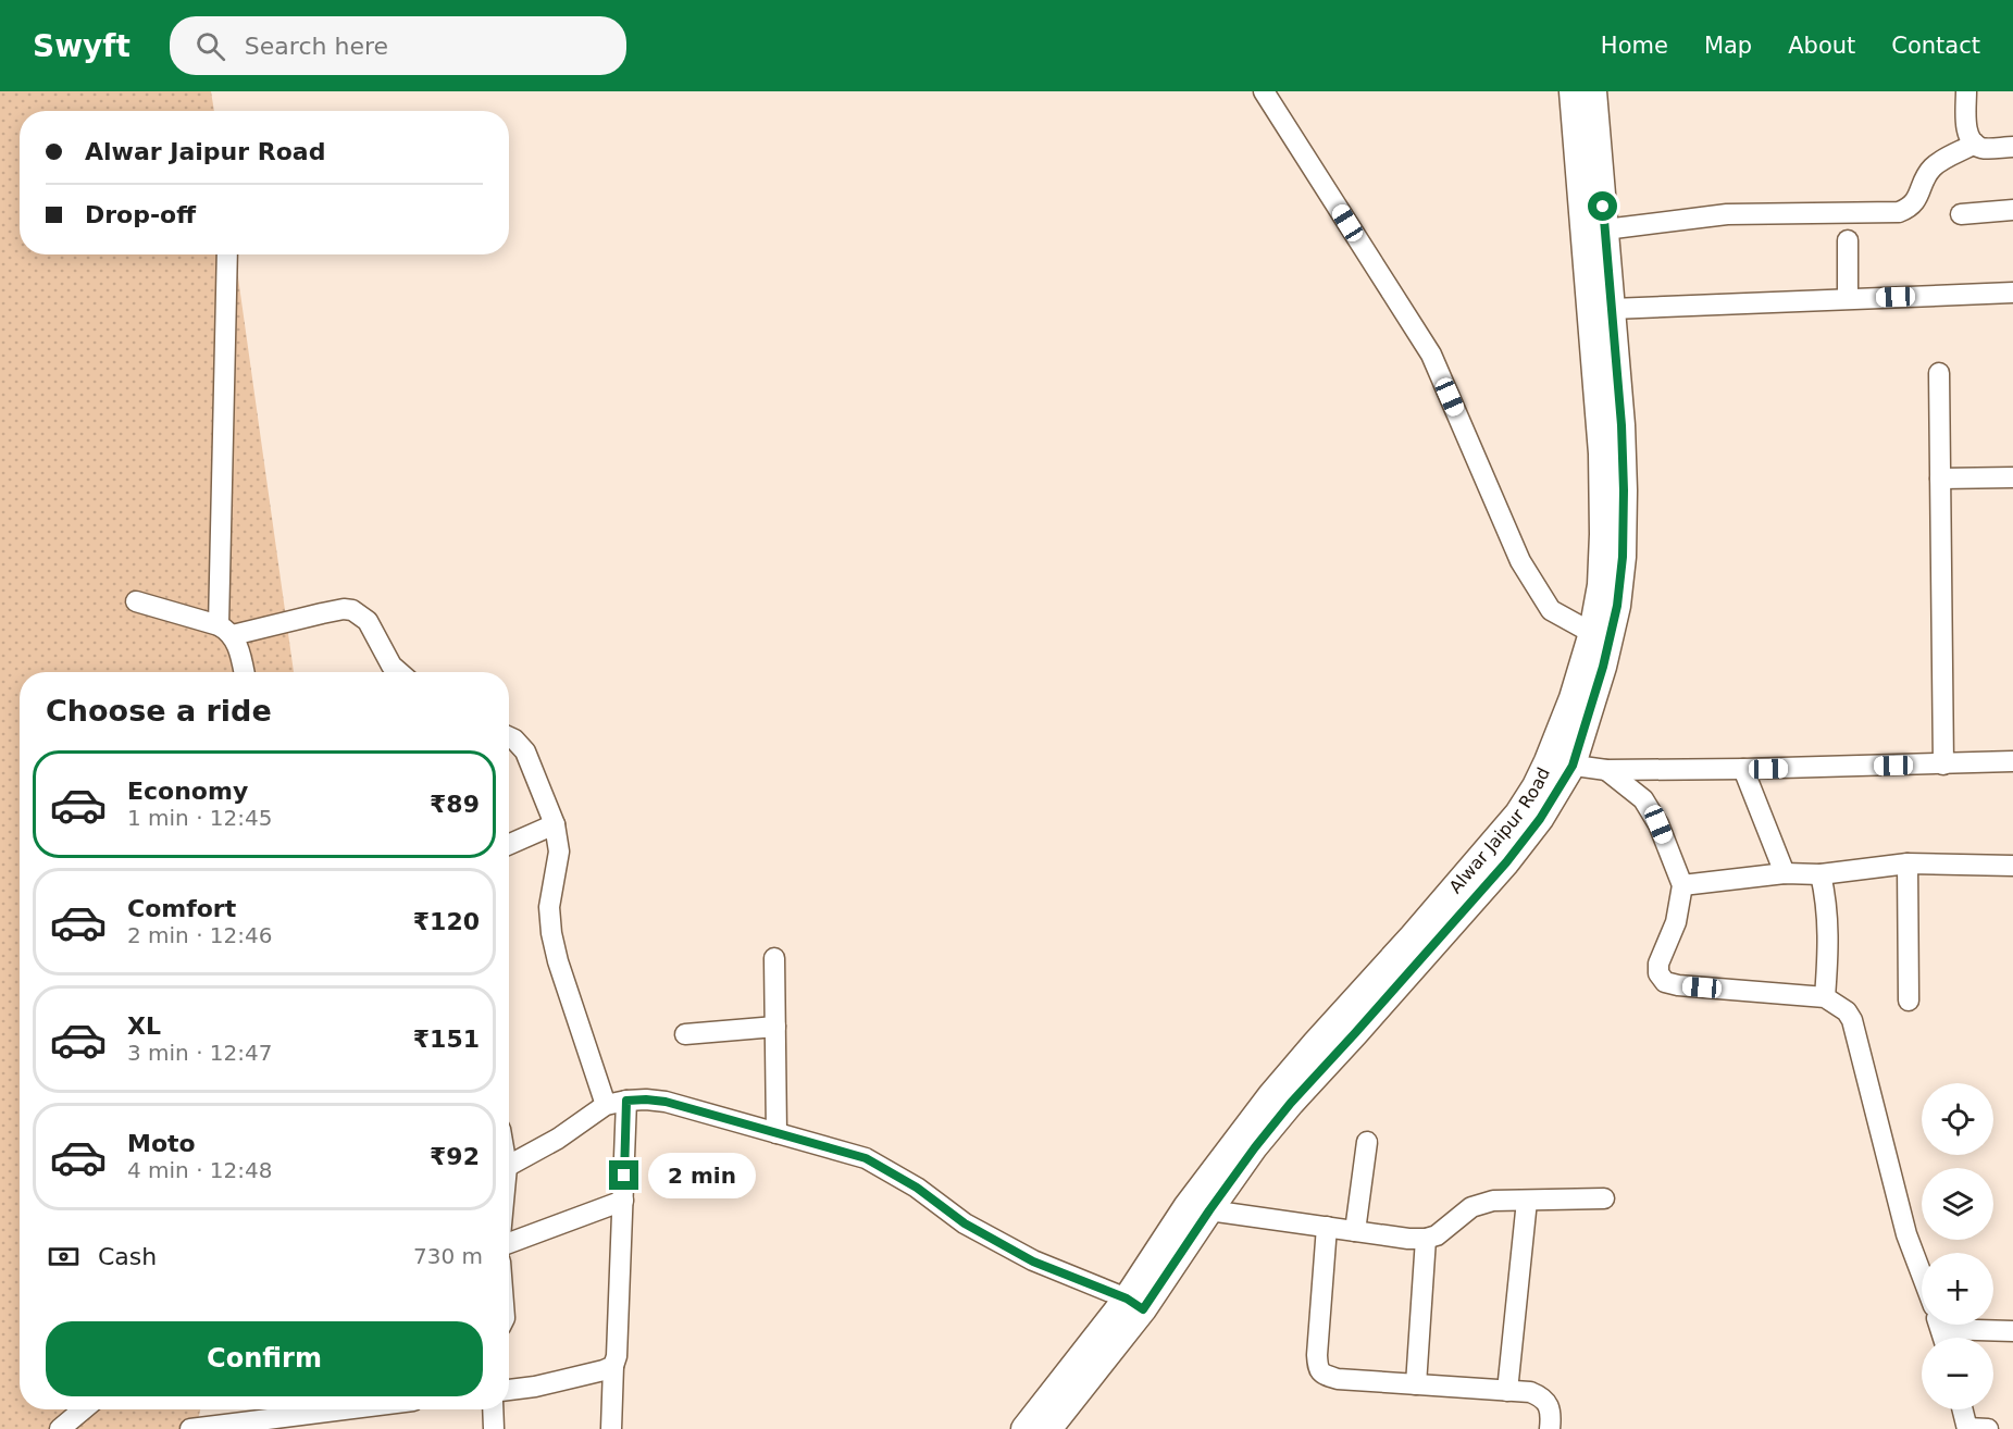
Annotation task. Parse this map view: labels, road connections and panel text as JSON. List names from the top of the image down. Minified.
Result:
{"streets":{"main road":["Alwar Jaipur Road"]},"page":{"header":"Swyft","search":"Search here","nav":["Home","Map","About","Contact"],"banner":["Alwar Jaipur Road","Drop-off"],"heading":"Choose a ride","list":[{"name":"Economy","note":"1 min · 12:45","value":"₹89"},{"name":"Comfort","note":"2 min · 12:46","value":"₹120"},{"name":"XL","note":"3 min · 12:47","value":"₹151"},{"name":"Moto","note":"4 min · 12:48","value":"₹92"}],"map_buttons":["+","−"],"bubble":"2 min","pay":["Cash","730 m"],"buttons":"Confirm"}}
